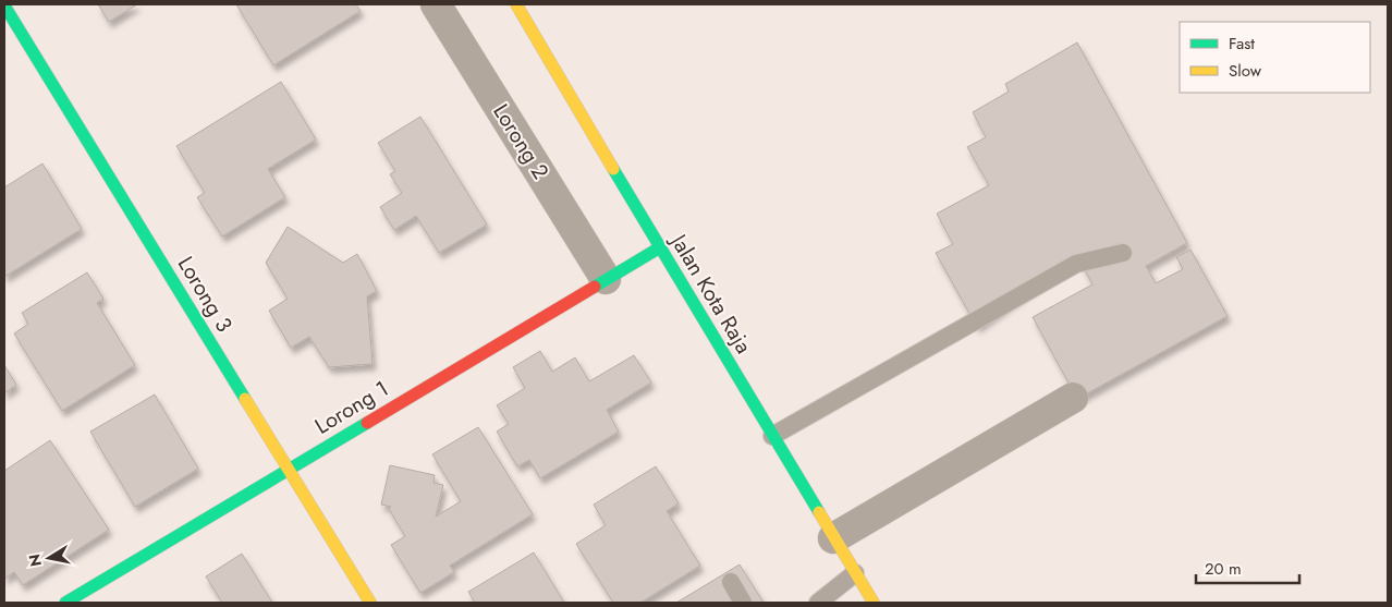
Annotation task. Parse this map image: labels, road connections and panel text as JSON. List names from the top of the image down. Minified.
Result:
{"streets":{"street":["Lorong 2","Lorong 3","Jalan Kota Raja","Lorong 1"]},"crossings":[["Lorong 2","Lorong 1"],["Lorong 3","Lorong 1"],["Jalan Kota Raja","Lorong 1"]],"legend":["Fast","Slow"],"scale_bar":"20 m","north":"left"}
